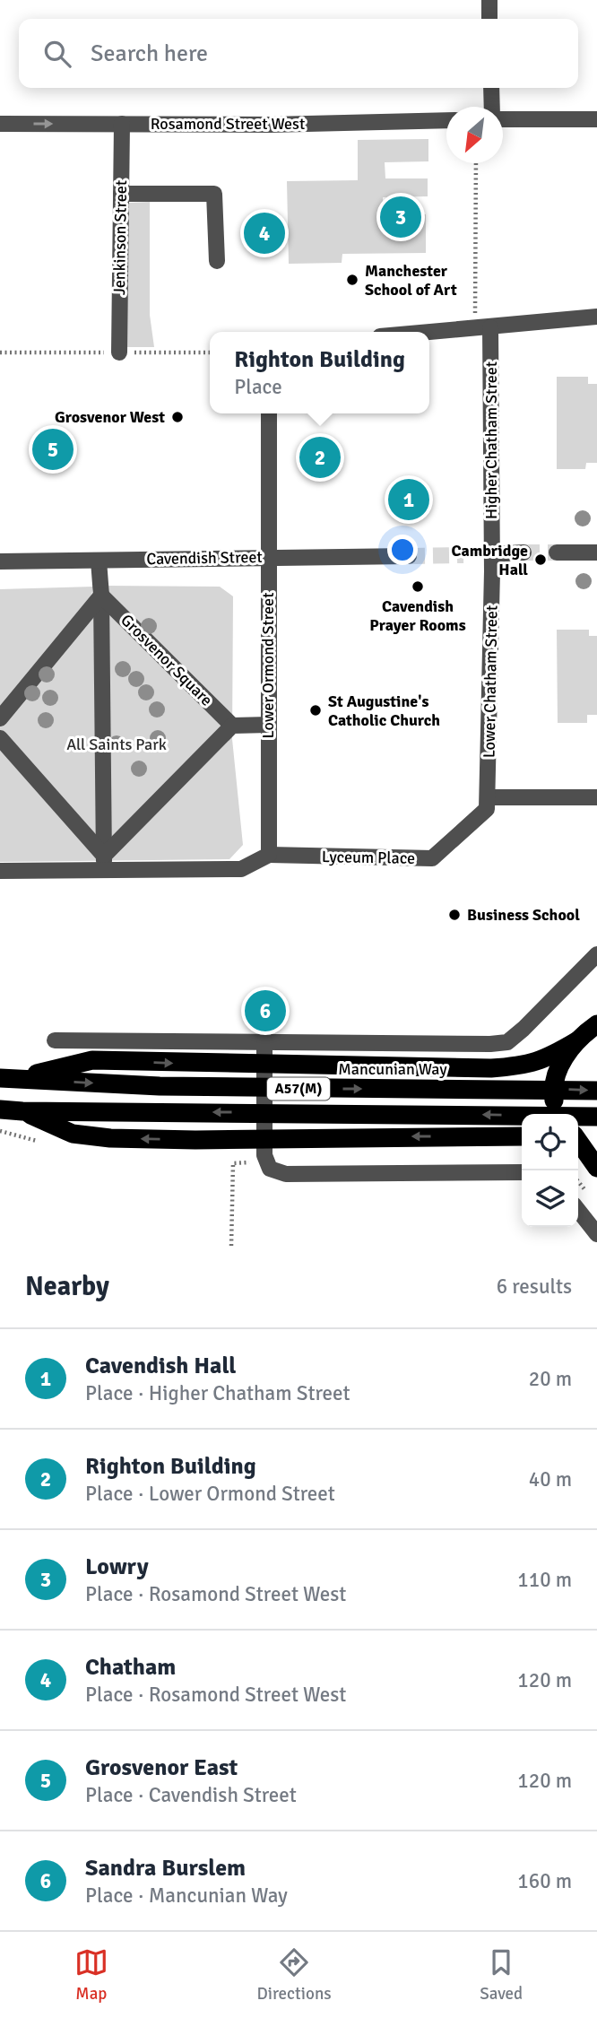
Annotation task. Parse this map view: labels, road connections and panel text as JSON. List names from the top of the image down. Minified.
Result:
{"streets":{"highway":["Mancunian Way","A57(M)"],"street":["Rosamond Street West","Jenkinson Street","Higher Chatham Street","Cavendish Street","Grosvenor Square","Lower Ormond Street","Lower Chatham Street","Lyceum Place"]},"crossings":[["Rosamond Street West","Jenkinson Street"],["Higher Chatham Street","Lower Chatham Street"],["Cavendish Street","Grosvenor Square"],["Cavendish Street","Lower Ormond Street"],["Lower Ormond Street","Lyceum Place"],["Lower Chatham Street","Lyceum Place"],["Mancunian Way","A57(M)"]],"parks":["All Saints Park"],"places":["Manchester School of Art","Grosvenor West","Cambridge Hall","Cavendish Prayer Rooms","St Augustine's Catholic Church","Business School"],"north":"bottom left","page":{"search":"Search here","pins":["3","4","5","2","1","6"],"popup":["Righton Building","Place"],"heading":["Nearby","6 results"],"list":[{"mark":"1","name":"Cavendish Hall","note":"Place · Higher Chatham Street","value":"20 m"},{"mark":"2","name":"Righton Building","note":"Place · Lower Ormond Street","value":"40 m"},{"mark":"3","name":"Lowry","note":"Place · Rosamond Street West","value":"110 m"},{"mark":"4","name":"Chatham","note":"Place · Rosamond Street West","value":"120 m"},{"mark":"5","name":"Grosvenor East","note":"Place · Cavendish Street","value":"120 m"},{"mark":"6","name":"Sandra Burslem","note":"Place · Mancunian Way","value":"160 m"}],"nav":["Map","Directions","Saved"]}}
